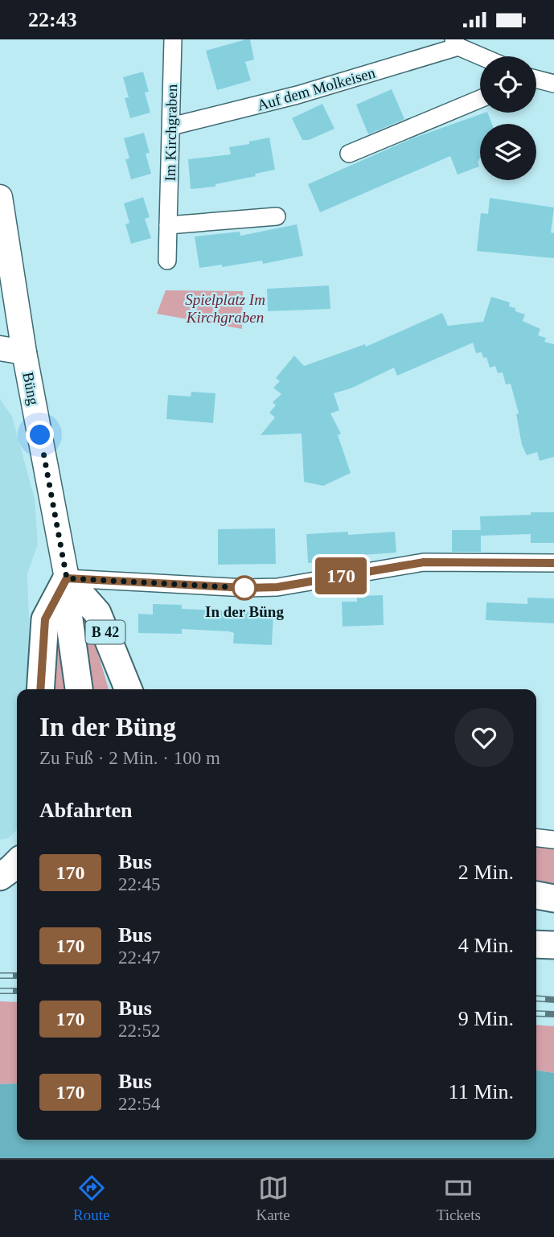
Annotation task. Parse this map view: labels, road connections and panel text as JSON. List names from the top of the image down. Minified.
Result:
{"streets":{"main road":["B 42"],"street":["Auf dem Molkeisen","Im Kirchgraben","Büng"]},"crossings":[["Auf dem Molkeisen","Im Kirchgraben"],["Büng","B 42"]],"parks":["Spielplatz Im Kirchgraben"],"places":["In der Büng"],"lines":["bus line 170"],"page":{"status":"22:43","on_map":"170","heading":[["In der Büng","Zu Fuß · 2 Min. · 100 m"],"Abfahrten"],"list":[{"mark":"170","name":"Bus","note":"22:45","value":"2 Min."},{"mark":"170","name":"Bus","note":"22:47","value":"4 Min."},{"mark":"170","name":"Bus","note":"22:52","value":"9 Min."},{"mark":"170","name":"Bus","note":"22:54","value":"11 Min."}],"tabs":["Route","Karte","Tickets"]}}
